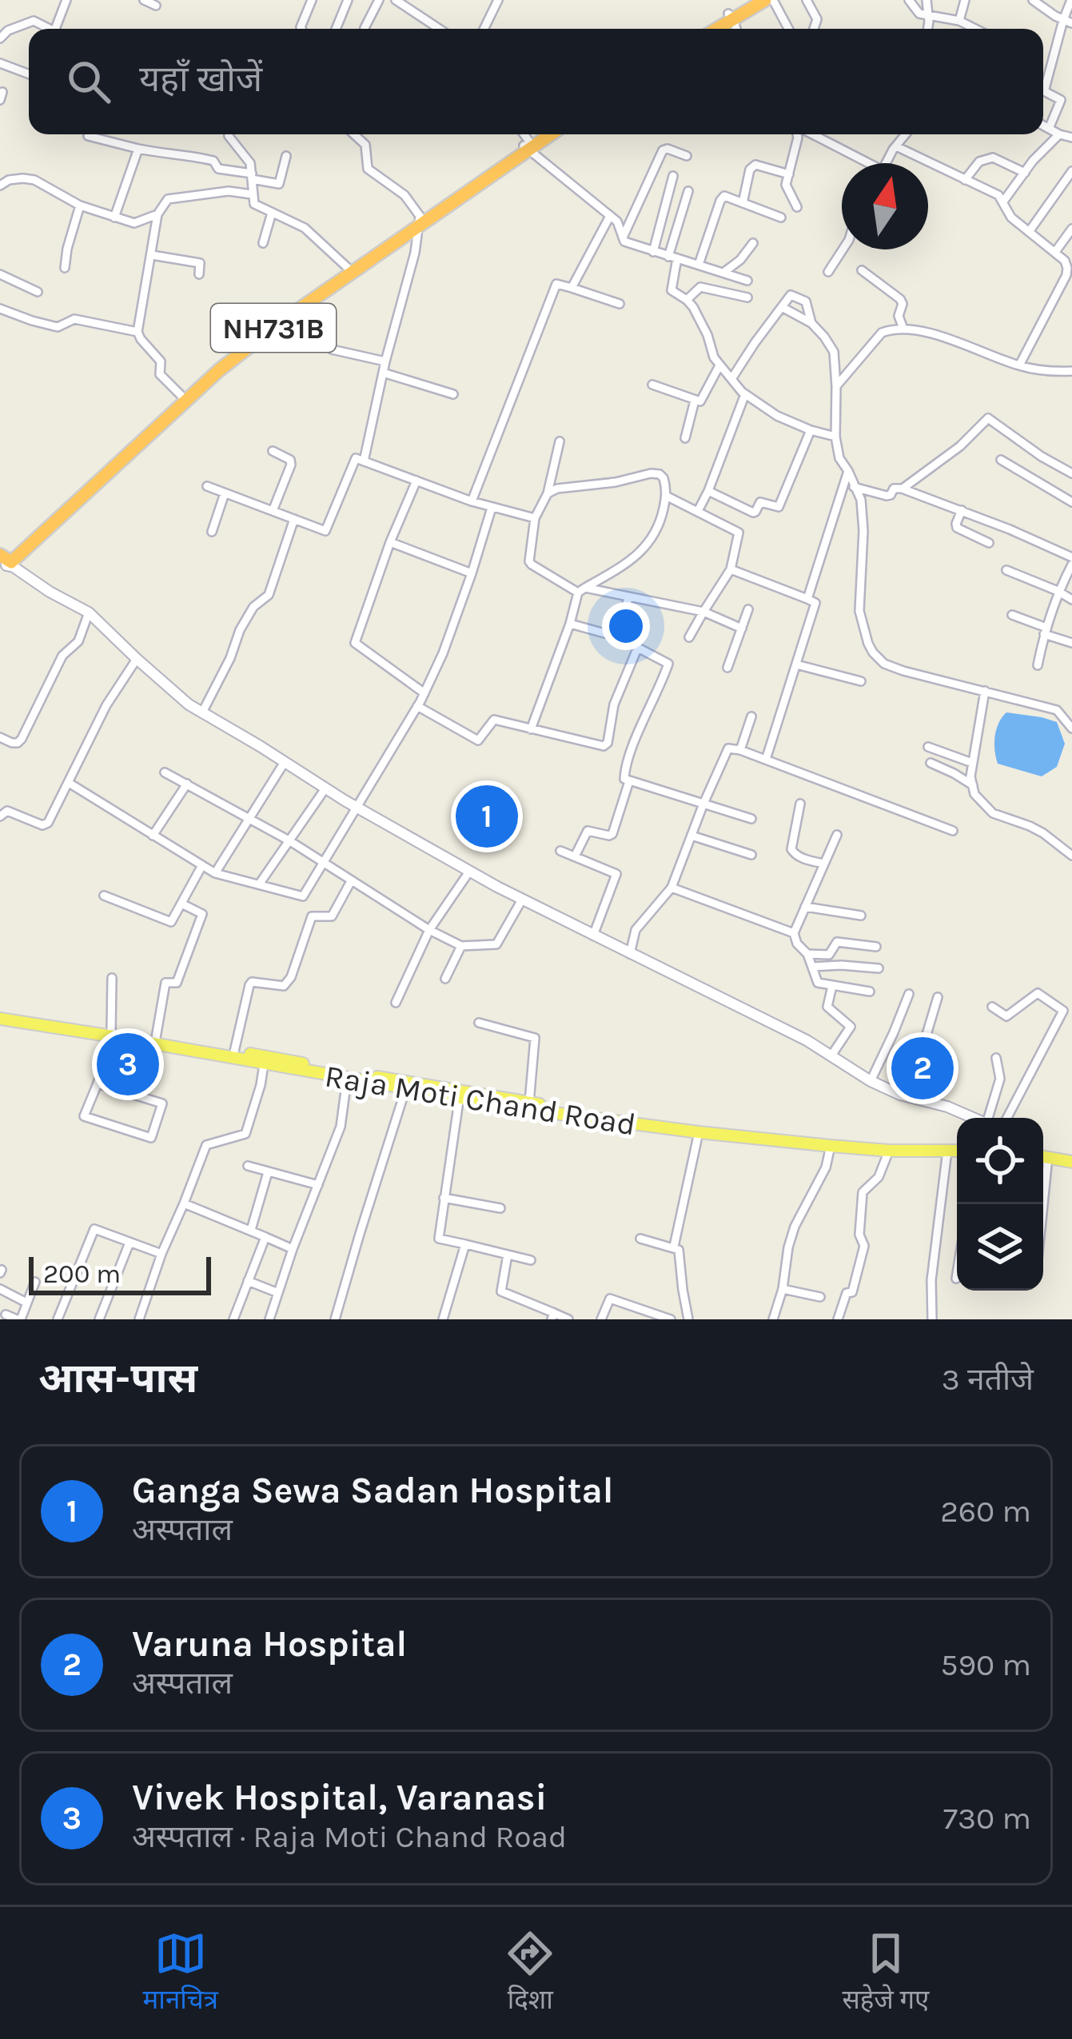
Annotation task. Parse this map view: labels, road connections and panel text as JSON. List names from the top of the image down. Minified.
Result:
{"streets":{"highway":["NH731B"],"main road":["Raja Moti Chand Road"]},"scale_bar":"200 m","north":"top","page":{"search":"यहाँ खोजें","pins":["1","3","2"],"scale":"200 m","heading":["आस-पास","3 नतीजे"],"list":[{"mark":"1","name":"Ganga Sewa Sadan Hospital","note":"अस्पताल","value":"260 m"},{"mark":"2","name":"Varuna Hospital","note":"अस्पताल","value":"590 m"},{"mark":"3","name":"Vivek Hospital, Varanasi","note":"अस्पताल · Raja Moti Chand Road","value":"730 m"}],"nav":["मानचित्र","दिशा","सहेजे गए"]}}
